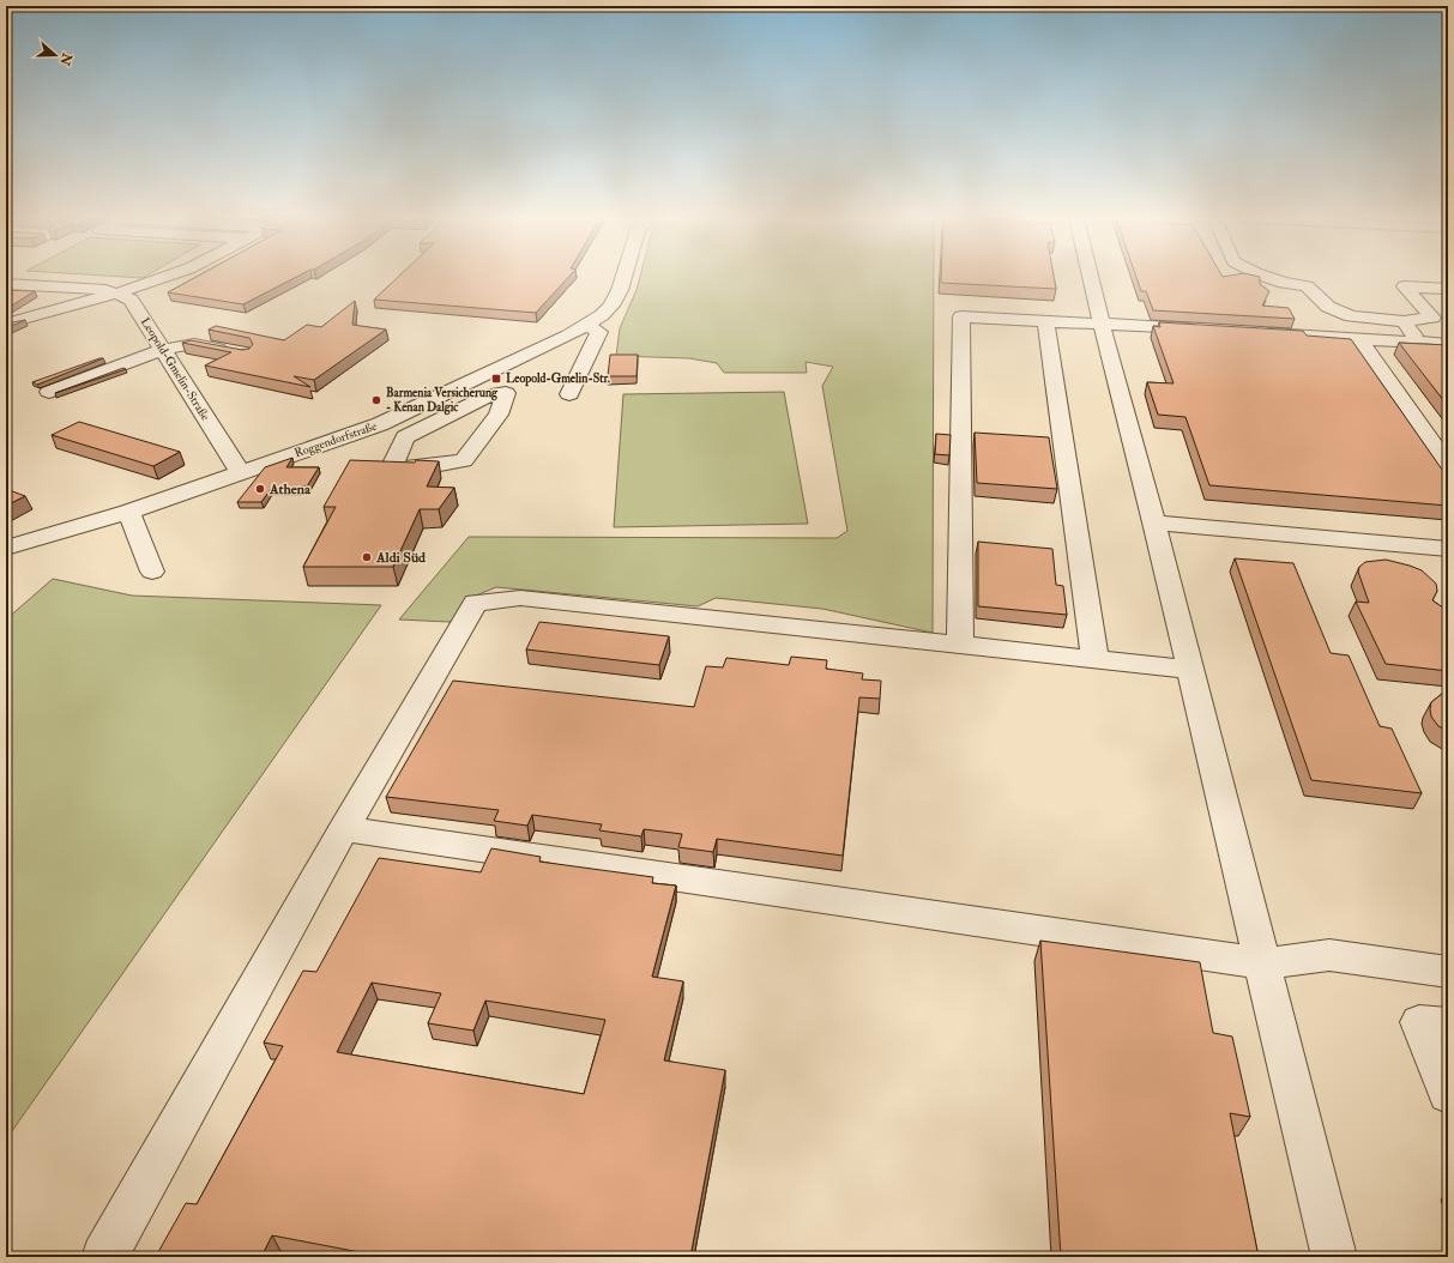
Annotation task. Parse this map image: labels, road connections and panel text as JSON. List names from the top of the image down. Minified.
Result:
{"streets":{"street":["Leopold-Gmelin-Straße","Roggendorfstraße"]},"crossings":[["Leopold-Gmelin-Straße","Roggendorfstraße"]],"places":{"transit":["Leopold-Gmelin-Str."],"other":["Barmenia Versicherung - Kenan Dalgic","Athena","Aldi Süd"]},"north":"right"}
